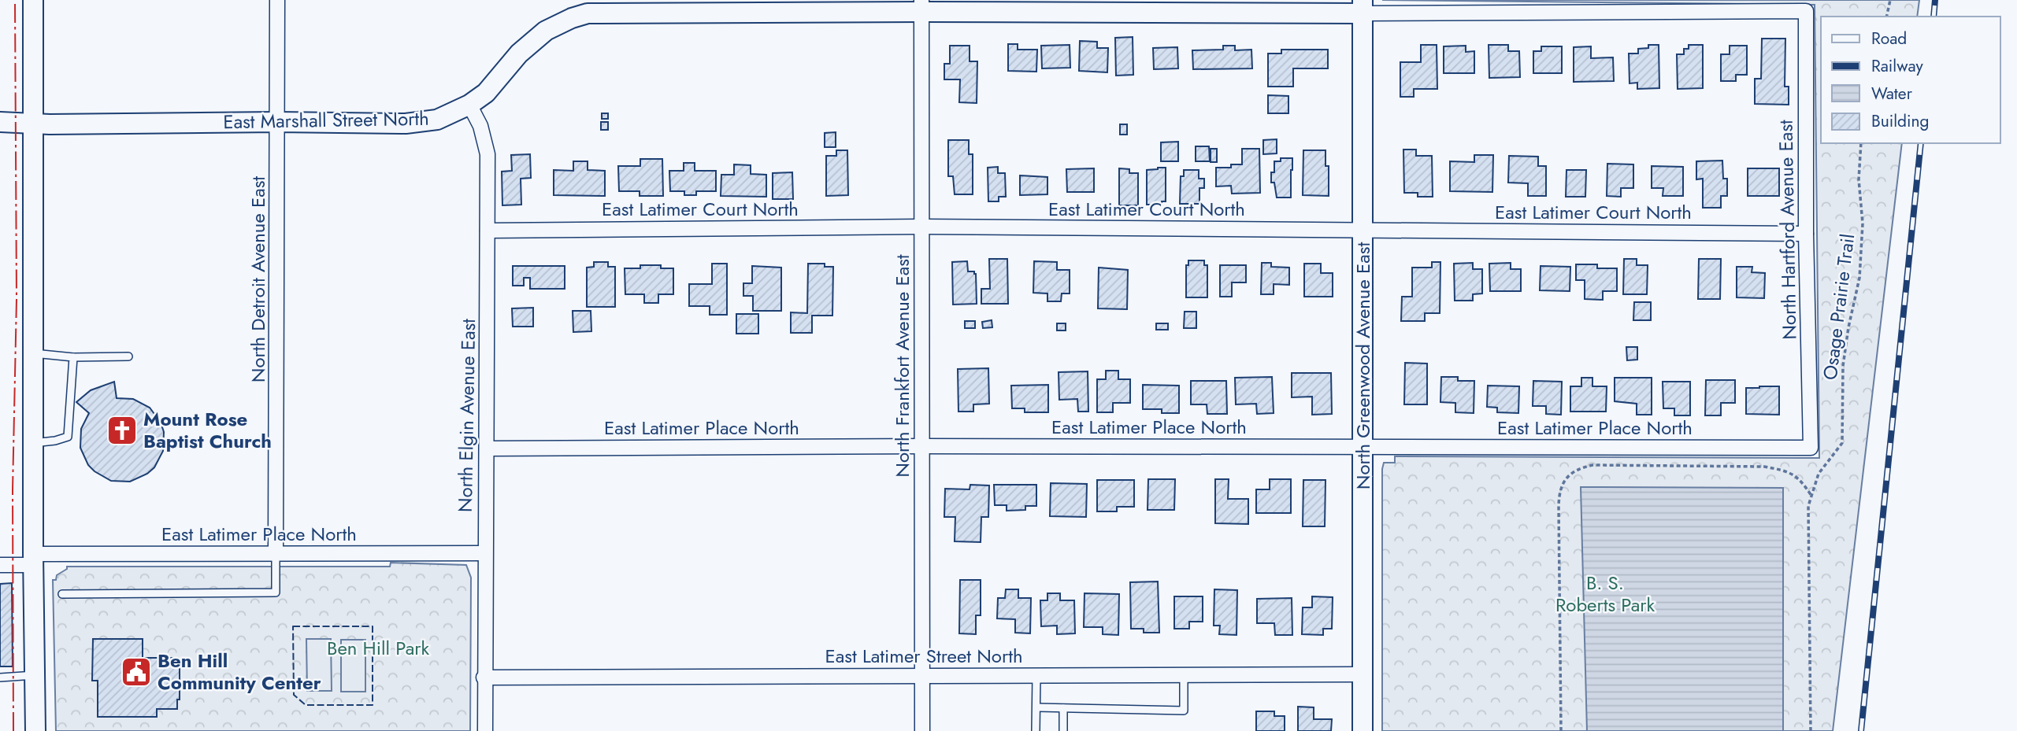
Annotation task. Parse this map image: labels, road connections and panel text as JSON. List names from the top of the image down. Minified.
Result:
{"streets":{"street":["East Marshall Street North","East Latimer Court North","North Hartford Avenue East","North Detroit Avenue East","North Frankfort Avenue East","North Greenwood Avenue East","North Elgin Avenue East","East Latimer Place North","East Latimer Street North"],"path":["Osage Prairie Trail"]},"crossings":[["East Marshall Street North","North Hartford Avenue East"],["East Marshall Street North","North Detroit Avenue East"],["East Marshall Street North","North Frankfort Avenue East"],["East Marshall Street North","North Greenwood Avenue East"],["East Marshall Street North","North Elgin Avenue East"],["East Latimer Court North","North Hartford Avenue East"],["East Latimer Court North","North Frankfort Avenue East"],["East Latimer Court North","North Greenwood Avenue East"],["East Latimer Court North","North Elgin Avenue East"],["North Hartford Avenue East","East Latimer Place North"],["North Detroit Avenue East","East Latimer Place North"],["North Frankfort Avenue East","East Latimer Place North"],["North Frankfort Avenue East","East Latimer Street North"],["North Greenwood Avenue East","East Latimer Place North"],["North Greenwood Avenue East","East Latimer Street North"],["North Elgin Avenue East","East Latimer Place North"],["North Elgin Avenue East","East Latimer Street North"]],"parks":["B. S. Roberts Park","Ben Hill Park"],"places":{"church":["Mount Rose Baptist Church"],"public building":["Ben Hill Community Center"]},"legend":["Road","Railway","Water","Building"]}
